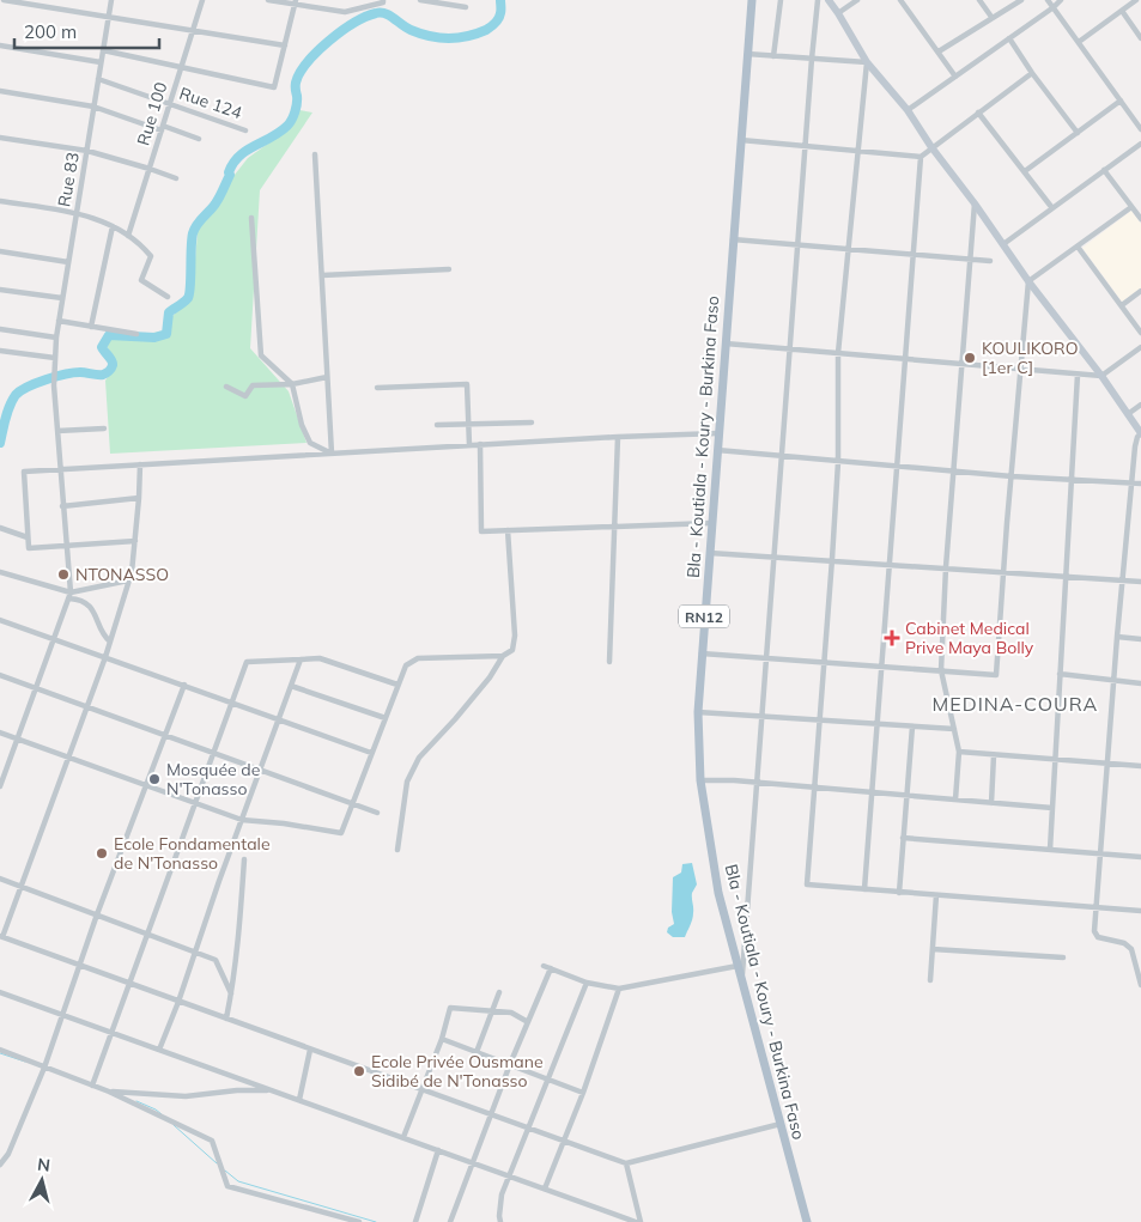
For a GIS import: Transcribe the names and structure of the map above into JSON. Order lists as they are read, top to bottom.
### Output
{
  "streets": {
    "main road": ["Bla - Koutiala - Koury - Burkina Faso", "RN12"],
    "street": ["Rue 124", "Rue 100", "Rue 83"]
  },
  "crossings": [
    ["Rue 124", "Rue 100"],
    ["Rue 124", "Rue 83"]
  ],
  "districts": ["MEDINA-COURA"],
  "places": {
    "other": [
      "KOULIKORO [1er C]",
      "NTONASSO",
      "Mosquée de N'Tonasso",
      "Ecole Fondamentale de N'Tonasso",
      "Ecole Privée Ousmane Sidibé de N'Tonasso"
    ],
    "health": ["Cabinet Medical Prive Maya Bolly"]
  },
  "scale_bar": "200 m",
  "north": "top"
}
